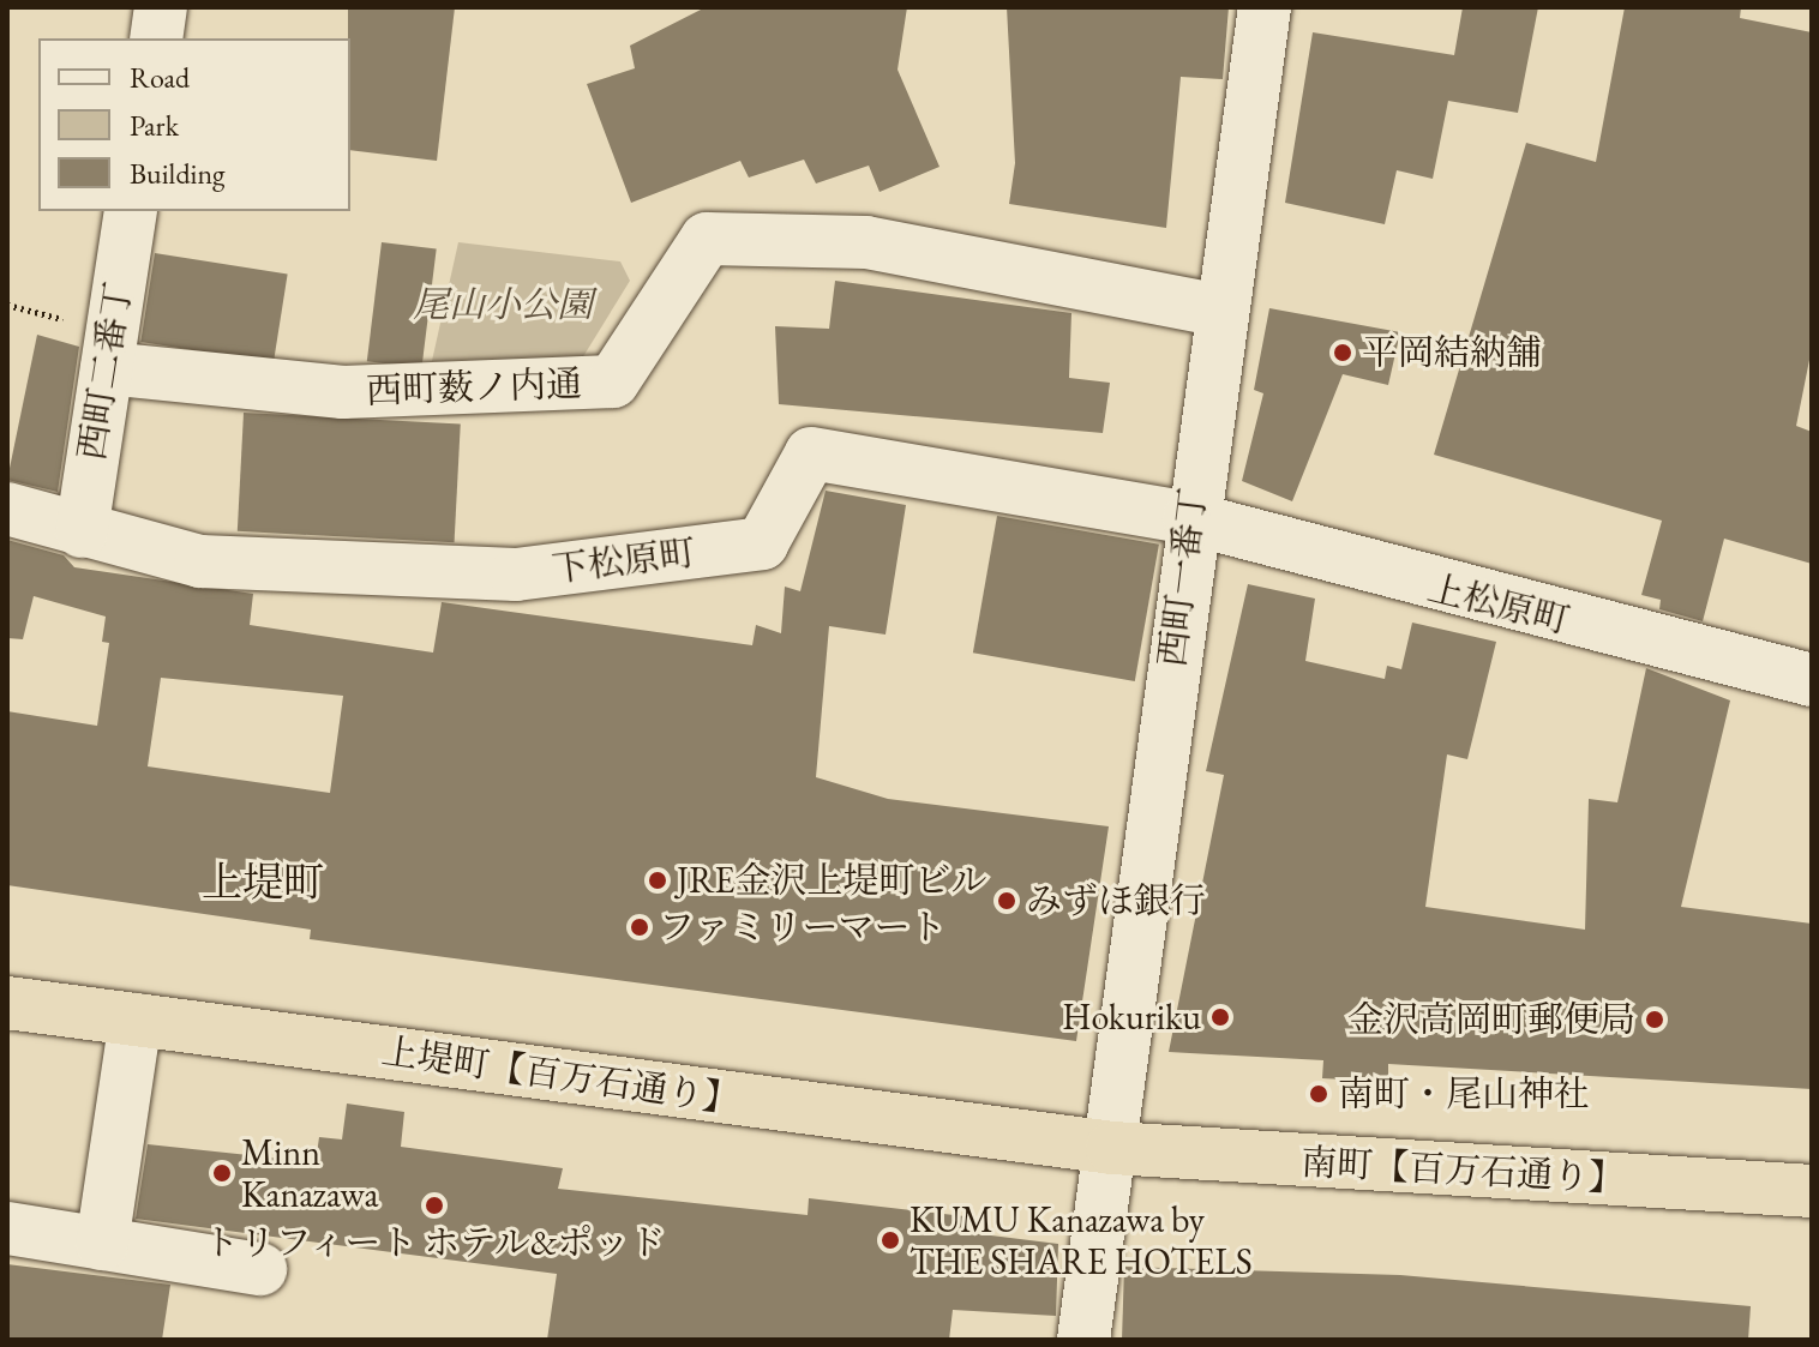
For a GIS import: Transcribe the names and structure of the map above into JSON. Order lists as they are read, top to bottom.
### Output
{
  "streets": {
    "highway": ["上堤町【百万石通り】", "南町【百万石通り】"],
    "street": [
      "西町二番丁",
      "西町薮ノ内通",
      "下松原町",
      "西町一番丁",
      "上松原町"
    ]
  },
  "crossings": [
    ["西町二番丁", "西町薮ノ内通"],
    ["西町二番丁", "下松原町"],
    ["西町薮ノ内通", "西町一番丁"],
    ["下松原町", "西町一番丁"],
    ["下松原町", "上松原町"],
    ["西町一番丁", "上松原町"],
    ["西町一番丁", "上堤町【百万石通り】"],
    ["西町一番丁", "南町【百万石通り】"],
    ["上堤町【百万石通り】", "南町【百万石通り】"]
  ],
  "districts": ["上堤町"],
  "parks": ["尾山小公園"],
  "places": [
    "平岡結納舗",
    "JRE金沢上堤町ビル",
    "みずほ銀行",
    "ファミリーマート",
    "Hokuriku",
    "金沢高岡町郵便局",
    "南町・尾山神社",
    "Minn Kanazawa",
    "トリフィート ホテル&ポッド",
    "KUMU Kanazawa by THE SHARE HOTELS"
  ],
  "legend": ["Road", "Park", "Building"]
}
